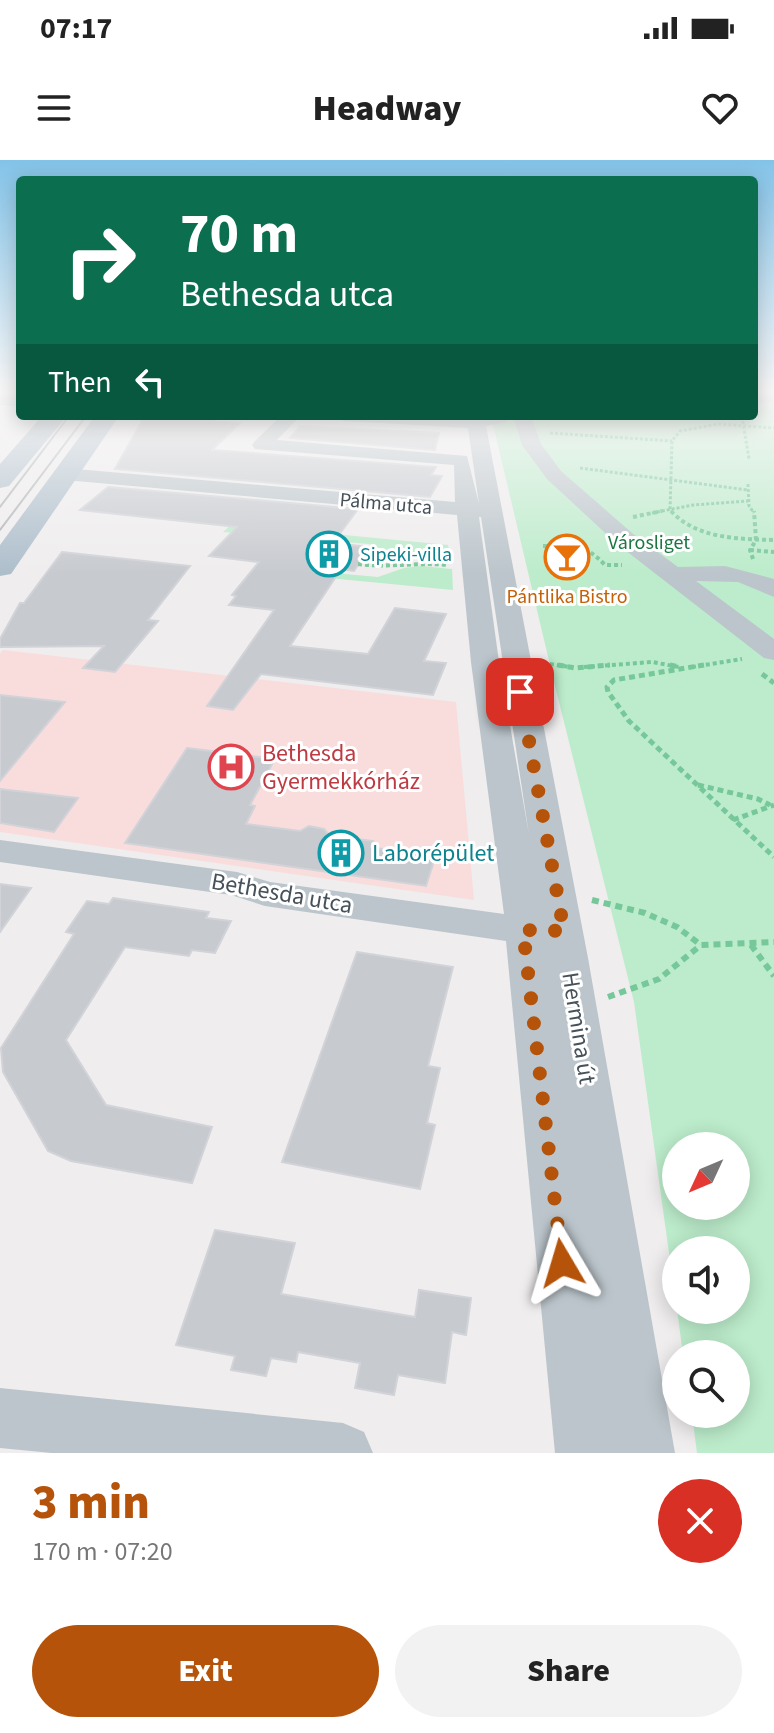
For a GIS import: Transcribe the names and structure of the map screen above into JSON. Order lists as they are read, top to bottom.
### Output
{
  "streets": {
    "street": ["Pálma utca", "Bethesda utca", "Hermina út"]
  },
  "crossings": [
    ["Pálma utca", "Hermina út"],
    ["Bethesda utca", "Hermina út"]
  ],
  "parks": ["Városliget"],
  "places": {
    "building": ["Sipeki-villa", "Laborépület"],
    "bar": ["Pántlika Bistro"],
    "hospital": ["Bethesda Gyermekkórház"]
  },
  "north": "bottom left",
  "page": {
    "status": "07:17",
    "header": "Headway",
    "turn": ["70 m", "Bethesda utca"],
    "then": "Then",
    "heading": ["3 min", "170 m · 07:20"],
    "buttons": ["Exit", "Share"]
  }
}
